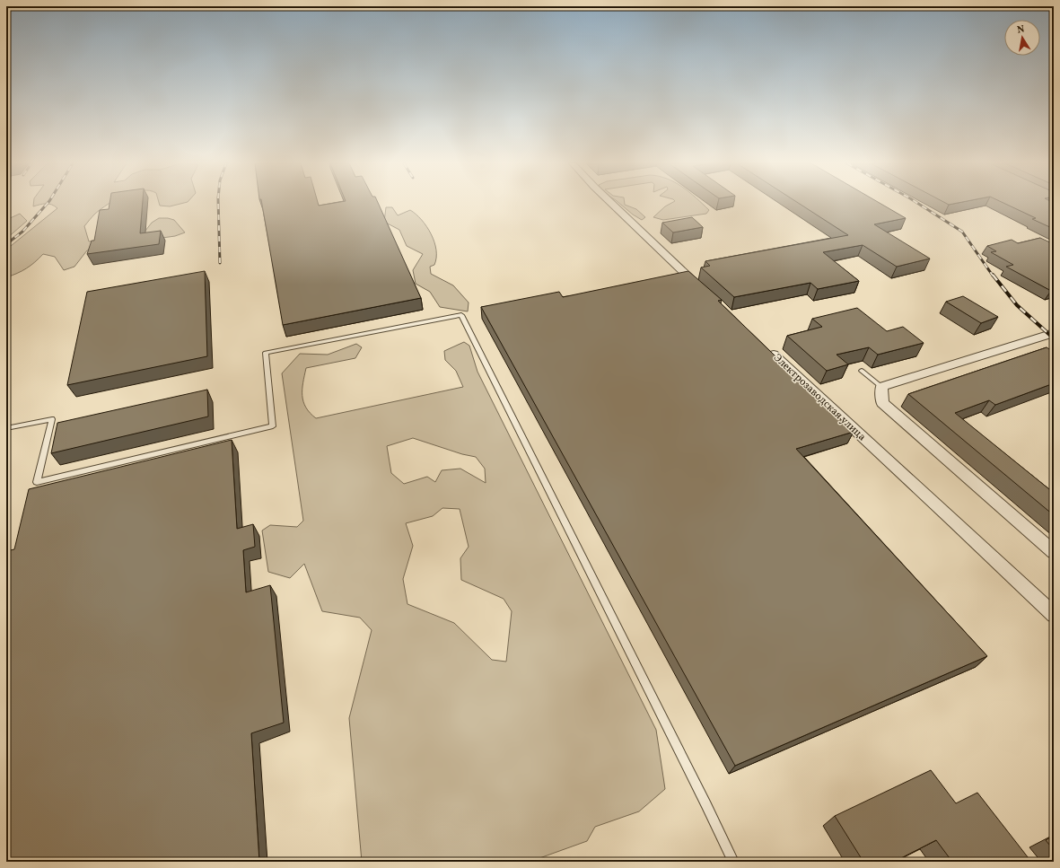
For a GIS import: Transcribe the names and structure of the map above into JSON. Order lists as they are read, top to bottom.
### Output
{
  "streets": {
    "street": ["Электрозаводская улица"]
  },
  "north": "top"
}
